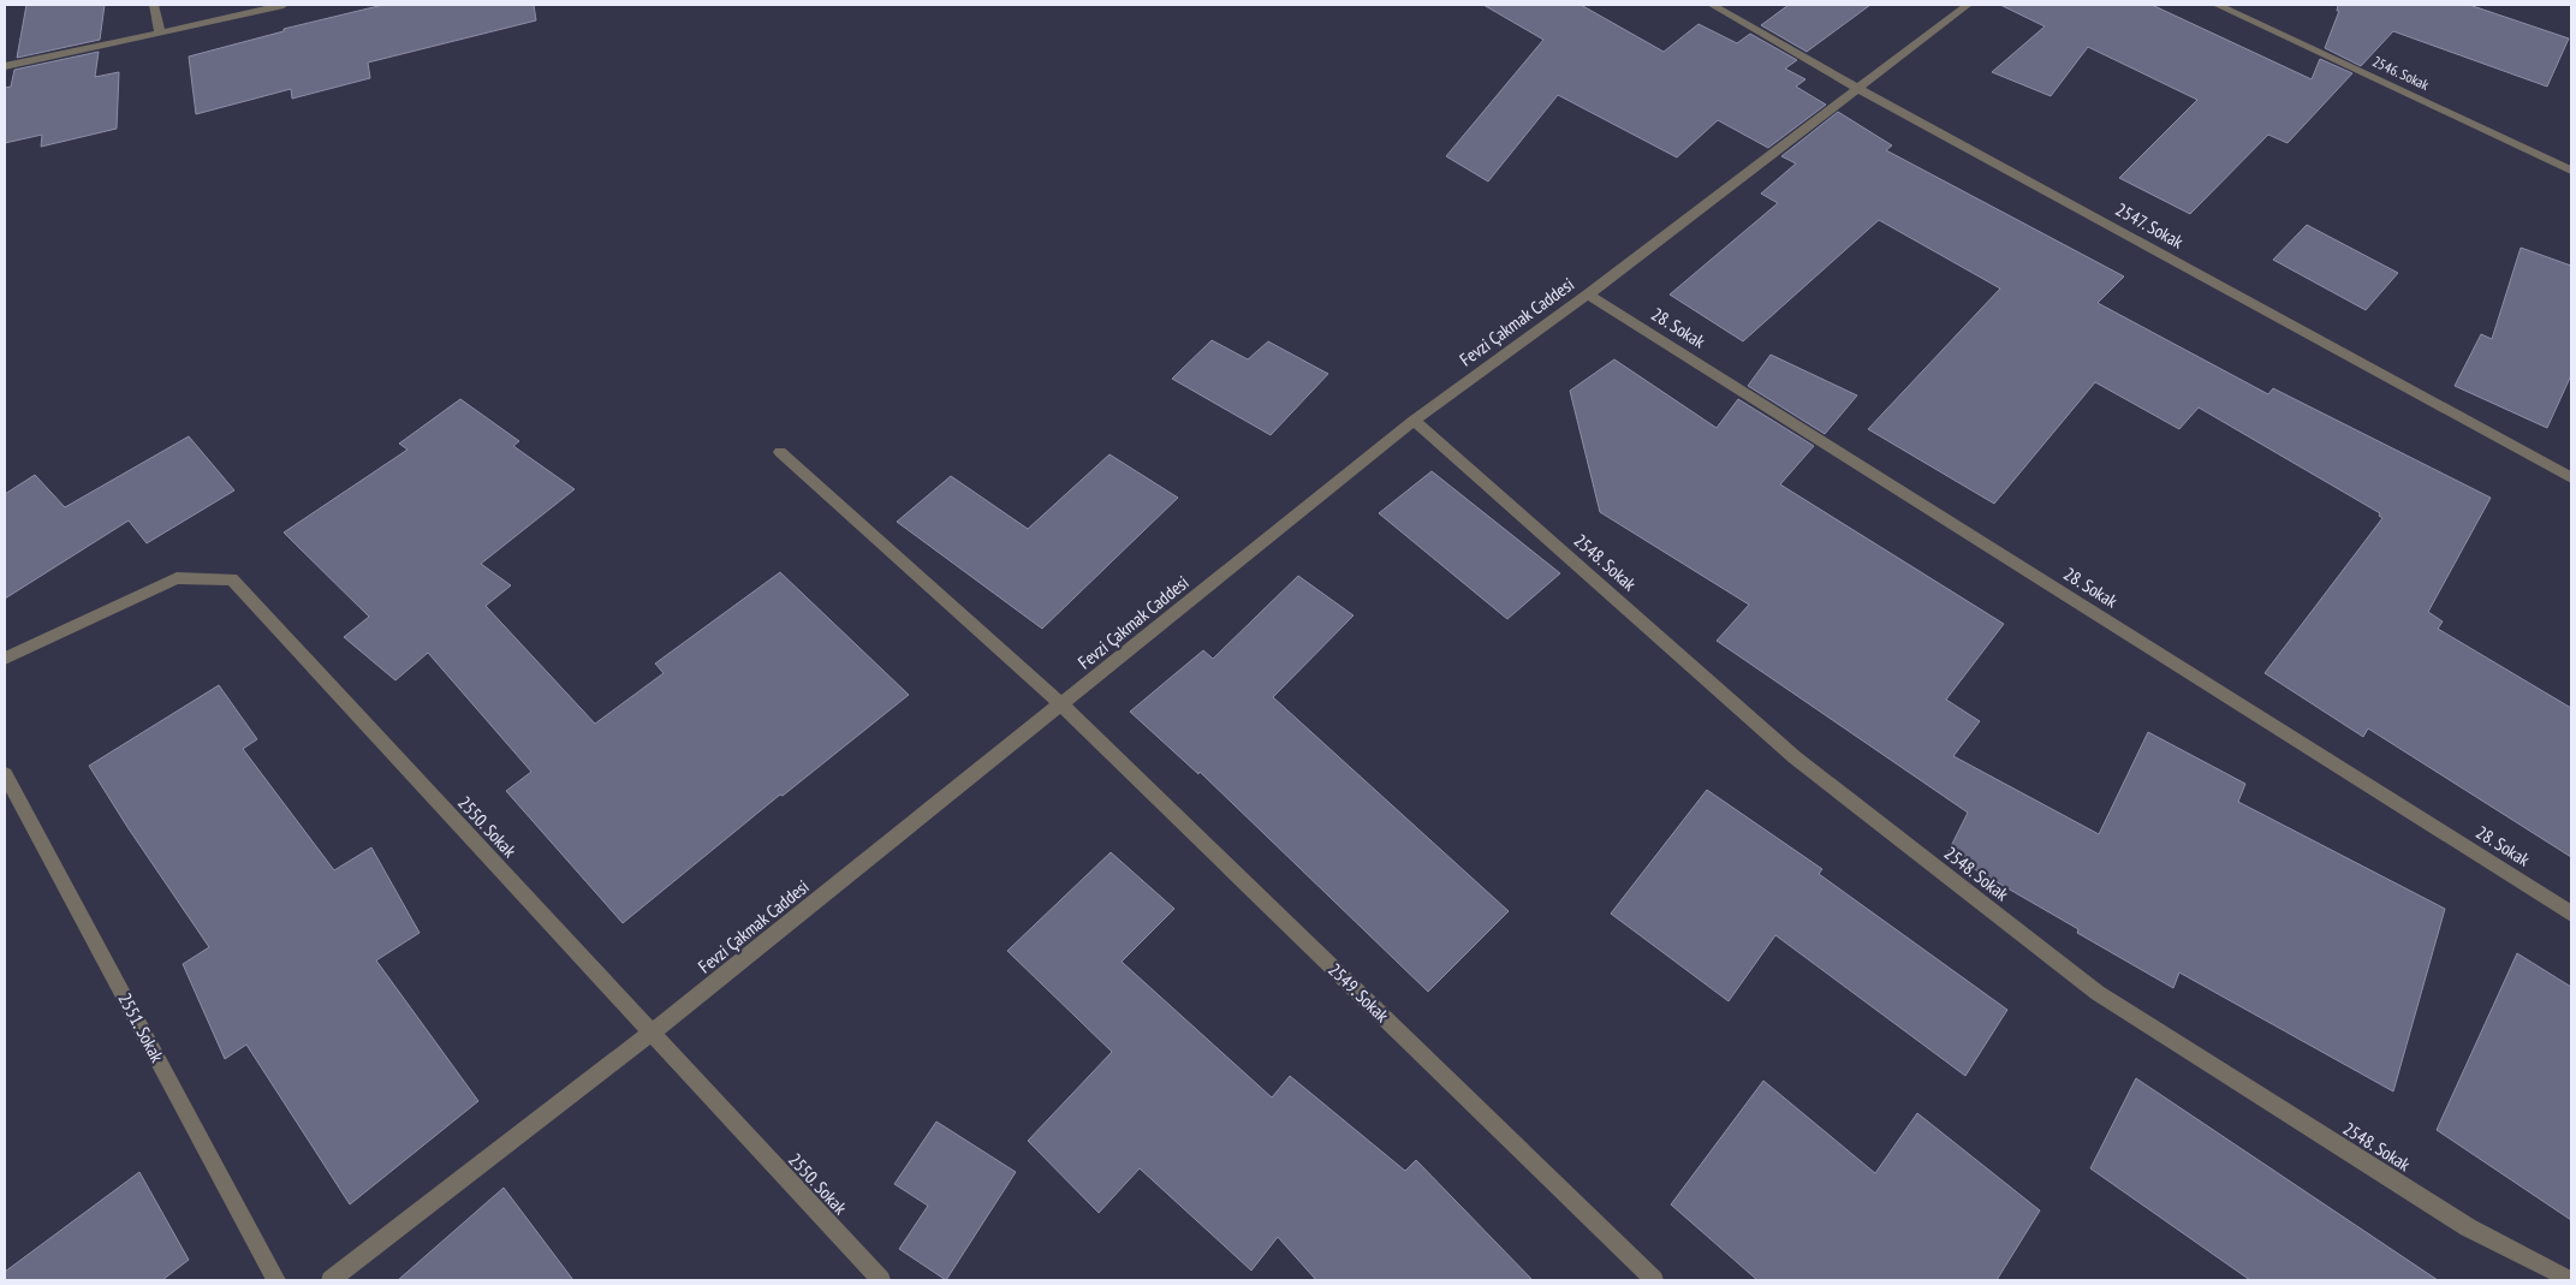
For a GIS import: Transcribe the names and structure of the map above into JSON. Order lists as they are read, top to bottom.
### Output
{
  "streets": {
    "street": [
      "2546. Sokak",
      "2547. Sokak",
      "Fevzi Çakmak Caddesi",
      "28. Sokak",
      "2548. Sokak",
      "2550. Sokak",
      "2549. Sokak",
      "2551. Sokak"
    ]
  },
  "crossings": [
    ["2547. Sokak", "Fevzi Çakmak Caddesi"],
    ["Fevzi Çakmak Caddesi", "28. Sokak"],
    ["Fevzi Çakmak Caddesi", "2548. Sokak"],
    ["Fevzi Çakmak Caddesi", "2550. Sokak"],
    ["Fevzi Çakmak Caddesi", "2549. Sokak"]
  ]
}
